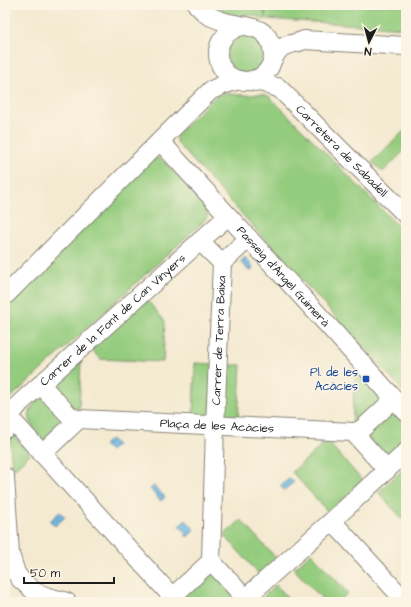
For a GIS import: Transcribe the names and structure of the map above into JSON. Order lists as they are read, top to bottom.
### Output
{
  "streets": {
    "street": [
      "Carretera de Sabadell",
      "Passeig d'Àngel Guimerà",
      "Carrer de la Font de Can Vinyers",
      "Carrer de Terra Baixa",
      "Plaça de les Acàcies"
    ]
  },
  "crossings": [
    ["Passeig d'Àngel Guimerà", "Carrer de la Font de Can Vinyers"],
    ["Passeig d'Àngel Guimerà", "Carrer de Terra Baixa"],
    ["Carrer de la Font de Can Vinyers", "Carrer de Terra Baixa"],
    ["Carrer de Terra Baixa", "Plaça de les Acàcies"]
  ],
  "places": {
    "transit": ["Pl. de les Acàcies"]
  },
  "scale_bar": "50 m",
  "north": "bottom"
}
